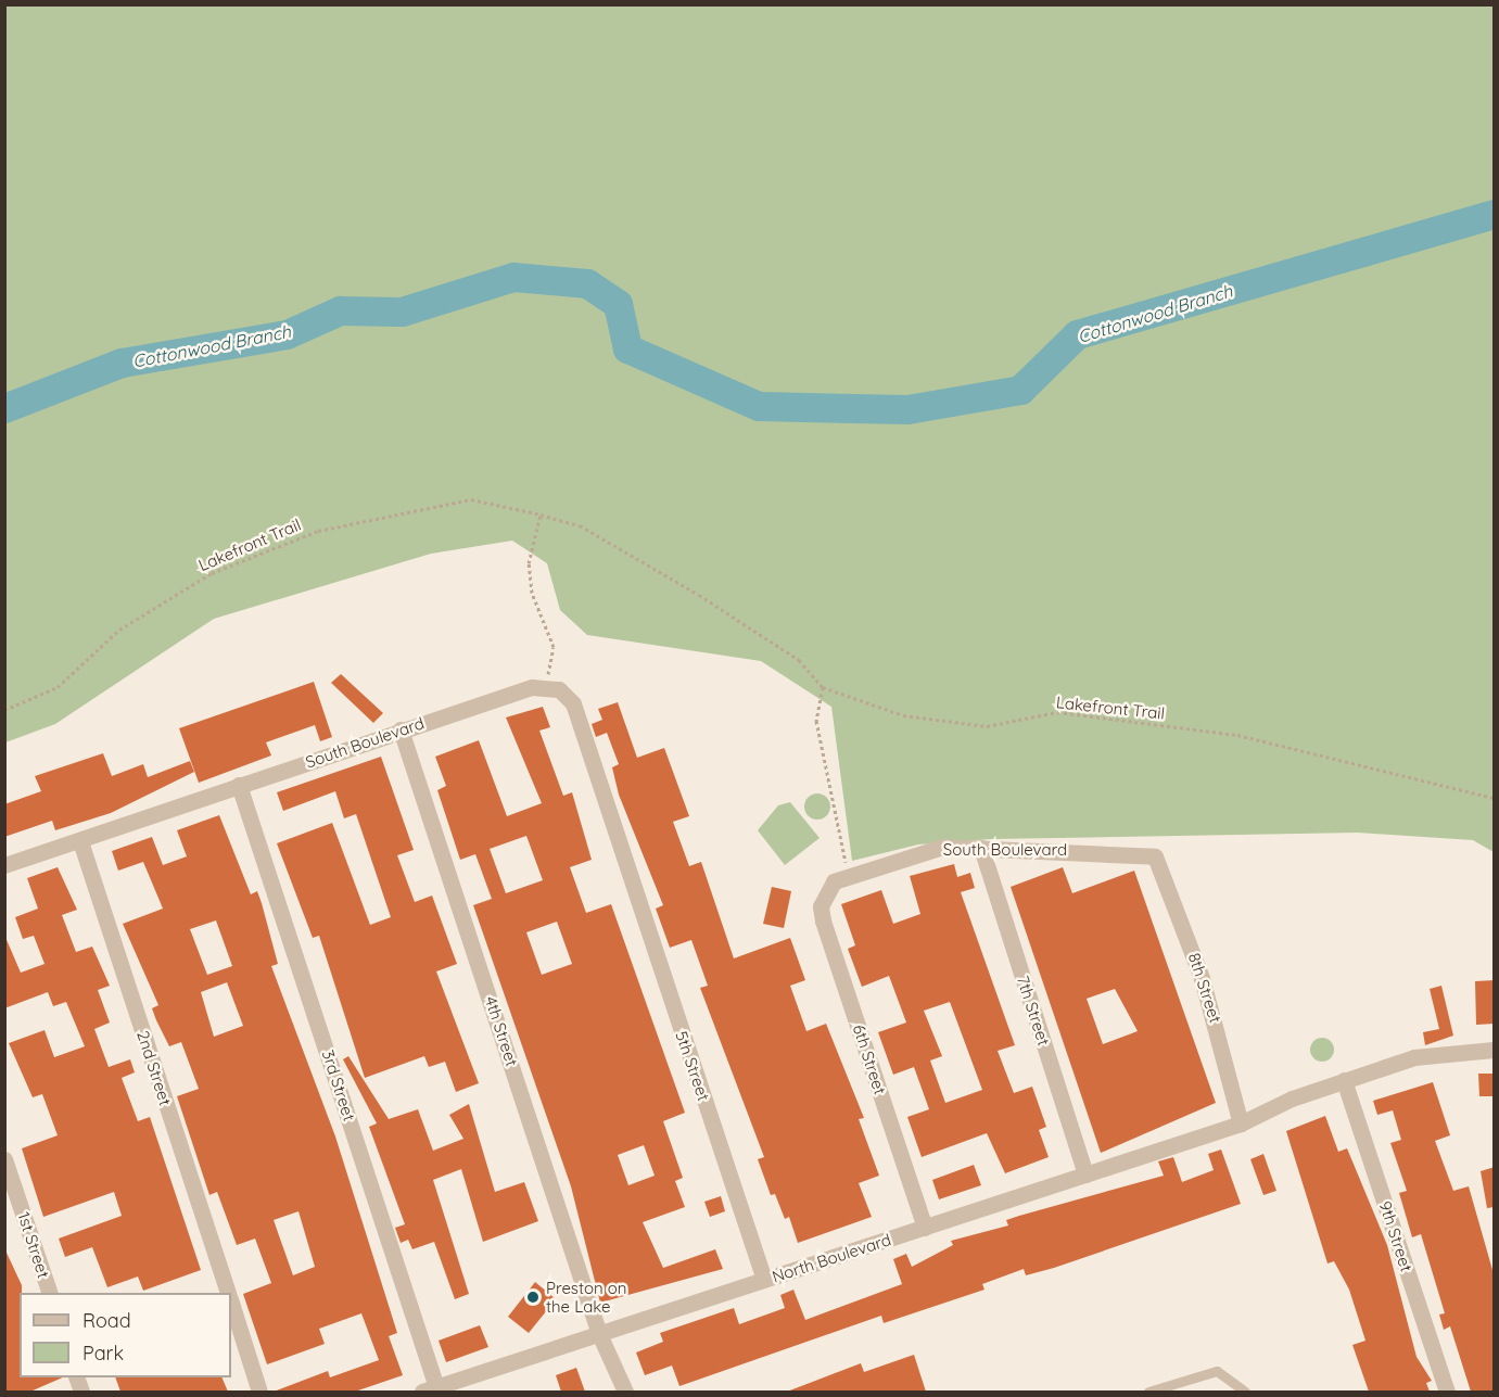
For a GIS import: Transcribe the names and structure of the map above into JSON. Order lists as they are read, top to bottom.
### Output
{
  "streets": {
    "street": [
      "South Boulevard",
      "8th Street",
      "7th Street",
      "4th Street",
      "6th Street",
      "5th Street",
      "2nd Street",
      "3rd Street",
      "9th Street",
      "1st Street",
      "North Boulevard"
    ],
    "path": ["Lakefront Trail"]
  },
  "crossings": [
    ["South Boulevard", "8th Street"],
    ["South Boulevard", "7th Street"],
    ["South Boulevard", "4th Street"],
    ["South Boulevard", "6th Street"],
    ["South Boulevard", "5th Street"],
    ["South Boulevard", "2nd Street"],
    ["South Boulevard", "3rd Street"],
    ["8th Street", "North Boulevard"],
    ["7th Street", "North Boulevard"],
    ["4th Street", "North Boulevard"],
    ["6th Street", "North Boulevard"],
    ["5th Street", "North Boulevard"],
    ["3rd Street", "North Boulevard"],
    ["9th Street", "North Boulevard"]
  ],
  "water": ["Cottonwood Branch"],
  "places": ["Preston on the Lake"],
  "legend": ["Road", "Park"]
}
